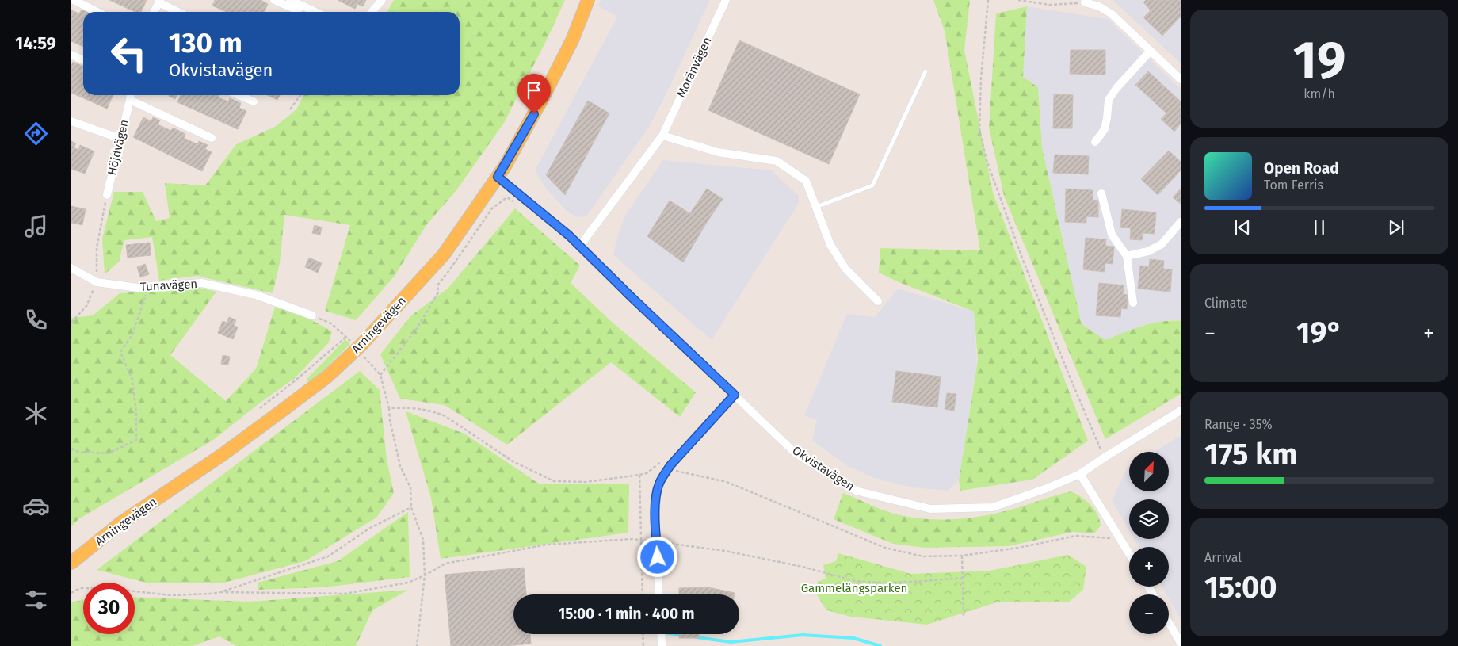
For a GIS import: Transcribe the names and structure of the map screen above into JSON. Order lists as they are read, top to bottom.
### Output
{
  "streets": {
    "main road": ["Arningevägen"],
    "street": [
      "Moränvägen",
      "Höjdvägen",
      "Tunavägen",
      "Okvistavägen"
    ]
  },
  "crossings": [
    ["Moränvägen", "Okvistavägen"],
    ["Arningevägen", "Okvistavägen"]
  ],
  "parks": ["Gammelängsparken"],
  "north": "top right",
  "page": {
    "tabs": "14:59",
    "tile": [
      ["19", "km/h"],
      "Climate",
      ["Range · 35%", "175 km"],
      ["Arrival", "15:00"]
    ],
    "turn": ["130 m", "Okvistavägen"],
    "song": ["Open Road", "Tom Ferris"],
    "heat": ["−", "19°", "+"],
    "map_buttons": ["+", "−"],
    "limit": "30",
    "trip": "15:00 · 1 min · 400 m"
  }
}
